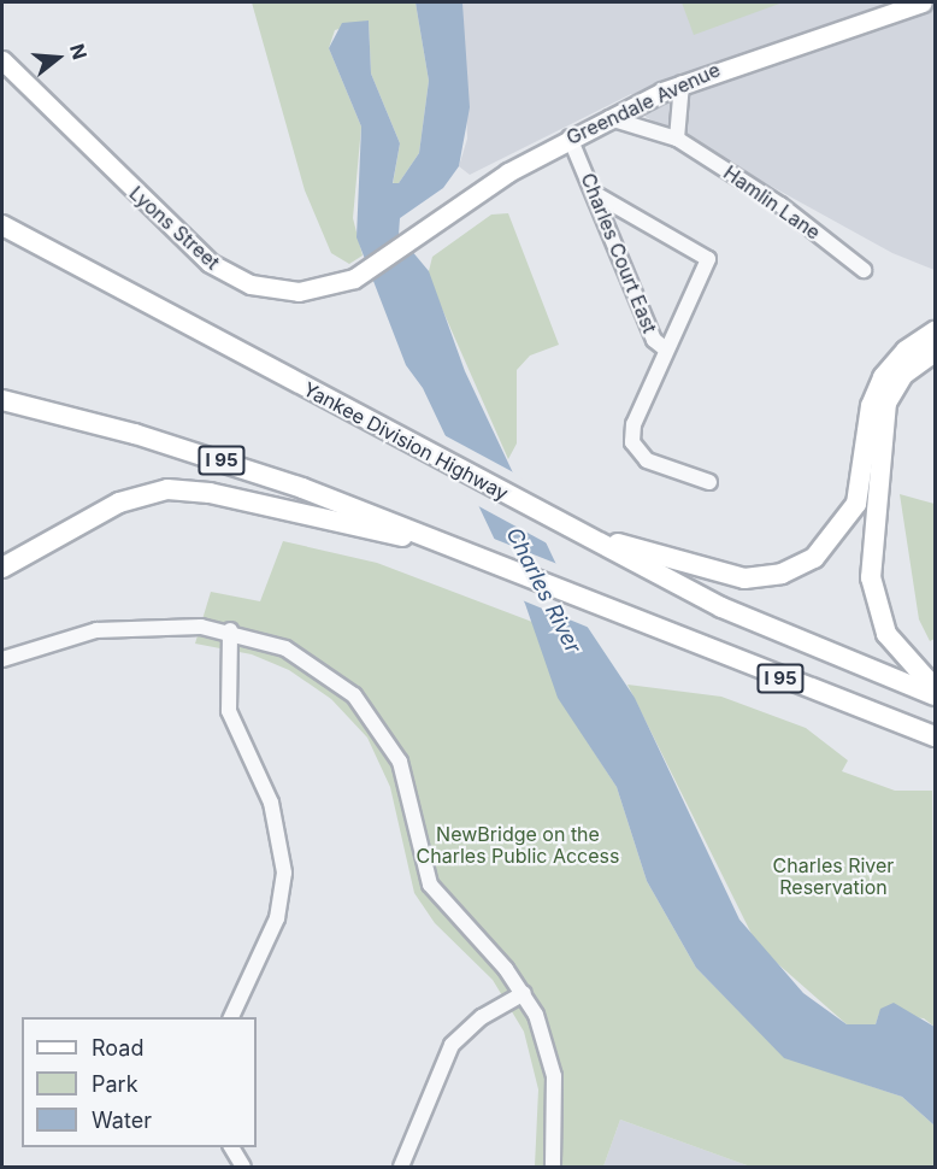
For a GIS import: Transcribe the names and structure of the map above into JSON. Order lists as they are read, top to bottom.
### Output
{
  "streets": {
    "highway": ["Yankee Division Highway", "I 95"],
    "main road": ["Greendale Avenue", "Lyons Street"],
    "street": ["Hamlin Lane", "Charles Court East"]
  },
  "crossings": [
    ["Greendale Avenue", "Hamlin Lane"],
    ["Greendale Avenue", "Lyons Street"],
    ["Greendale Avenue", "Charles Court East"]
  ],
  "water": ["Charles River"],
  "parks": ["NewBridge on the Charles Public Access", "Charles River Reservation"],
  "legend": ["Road", "Park", "Water"],
  "north": "right"
}
